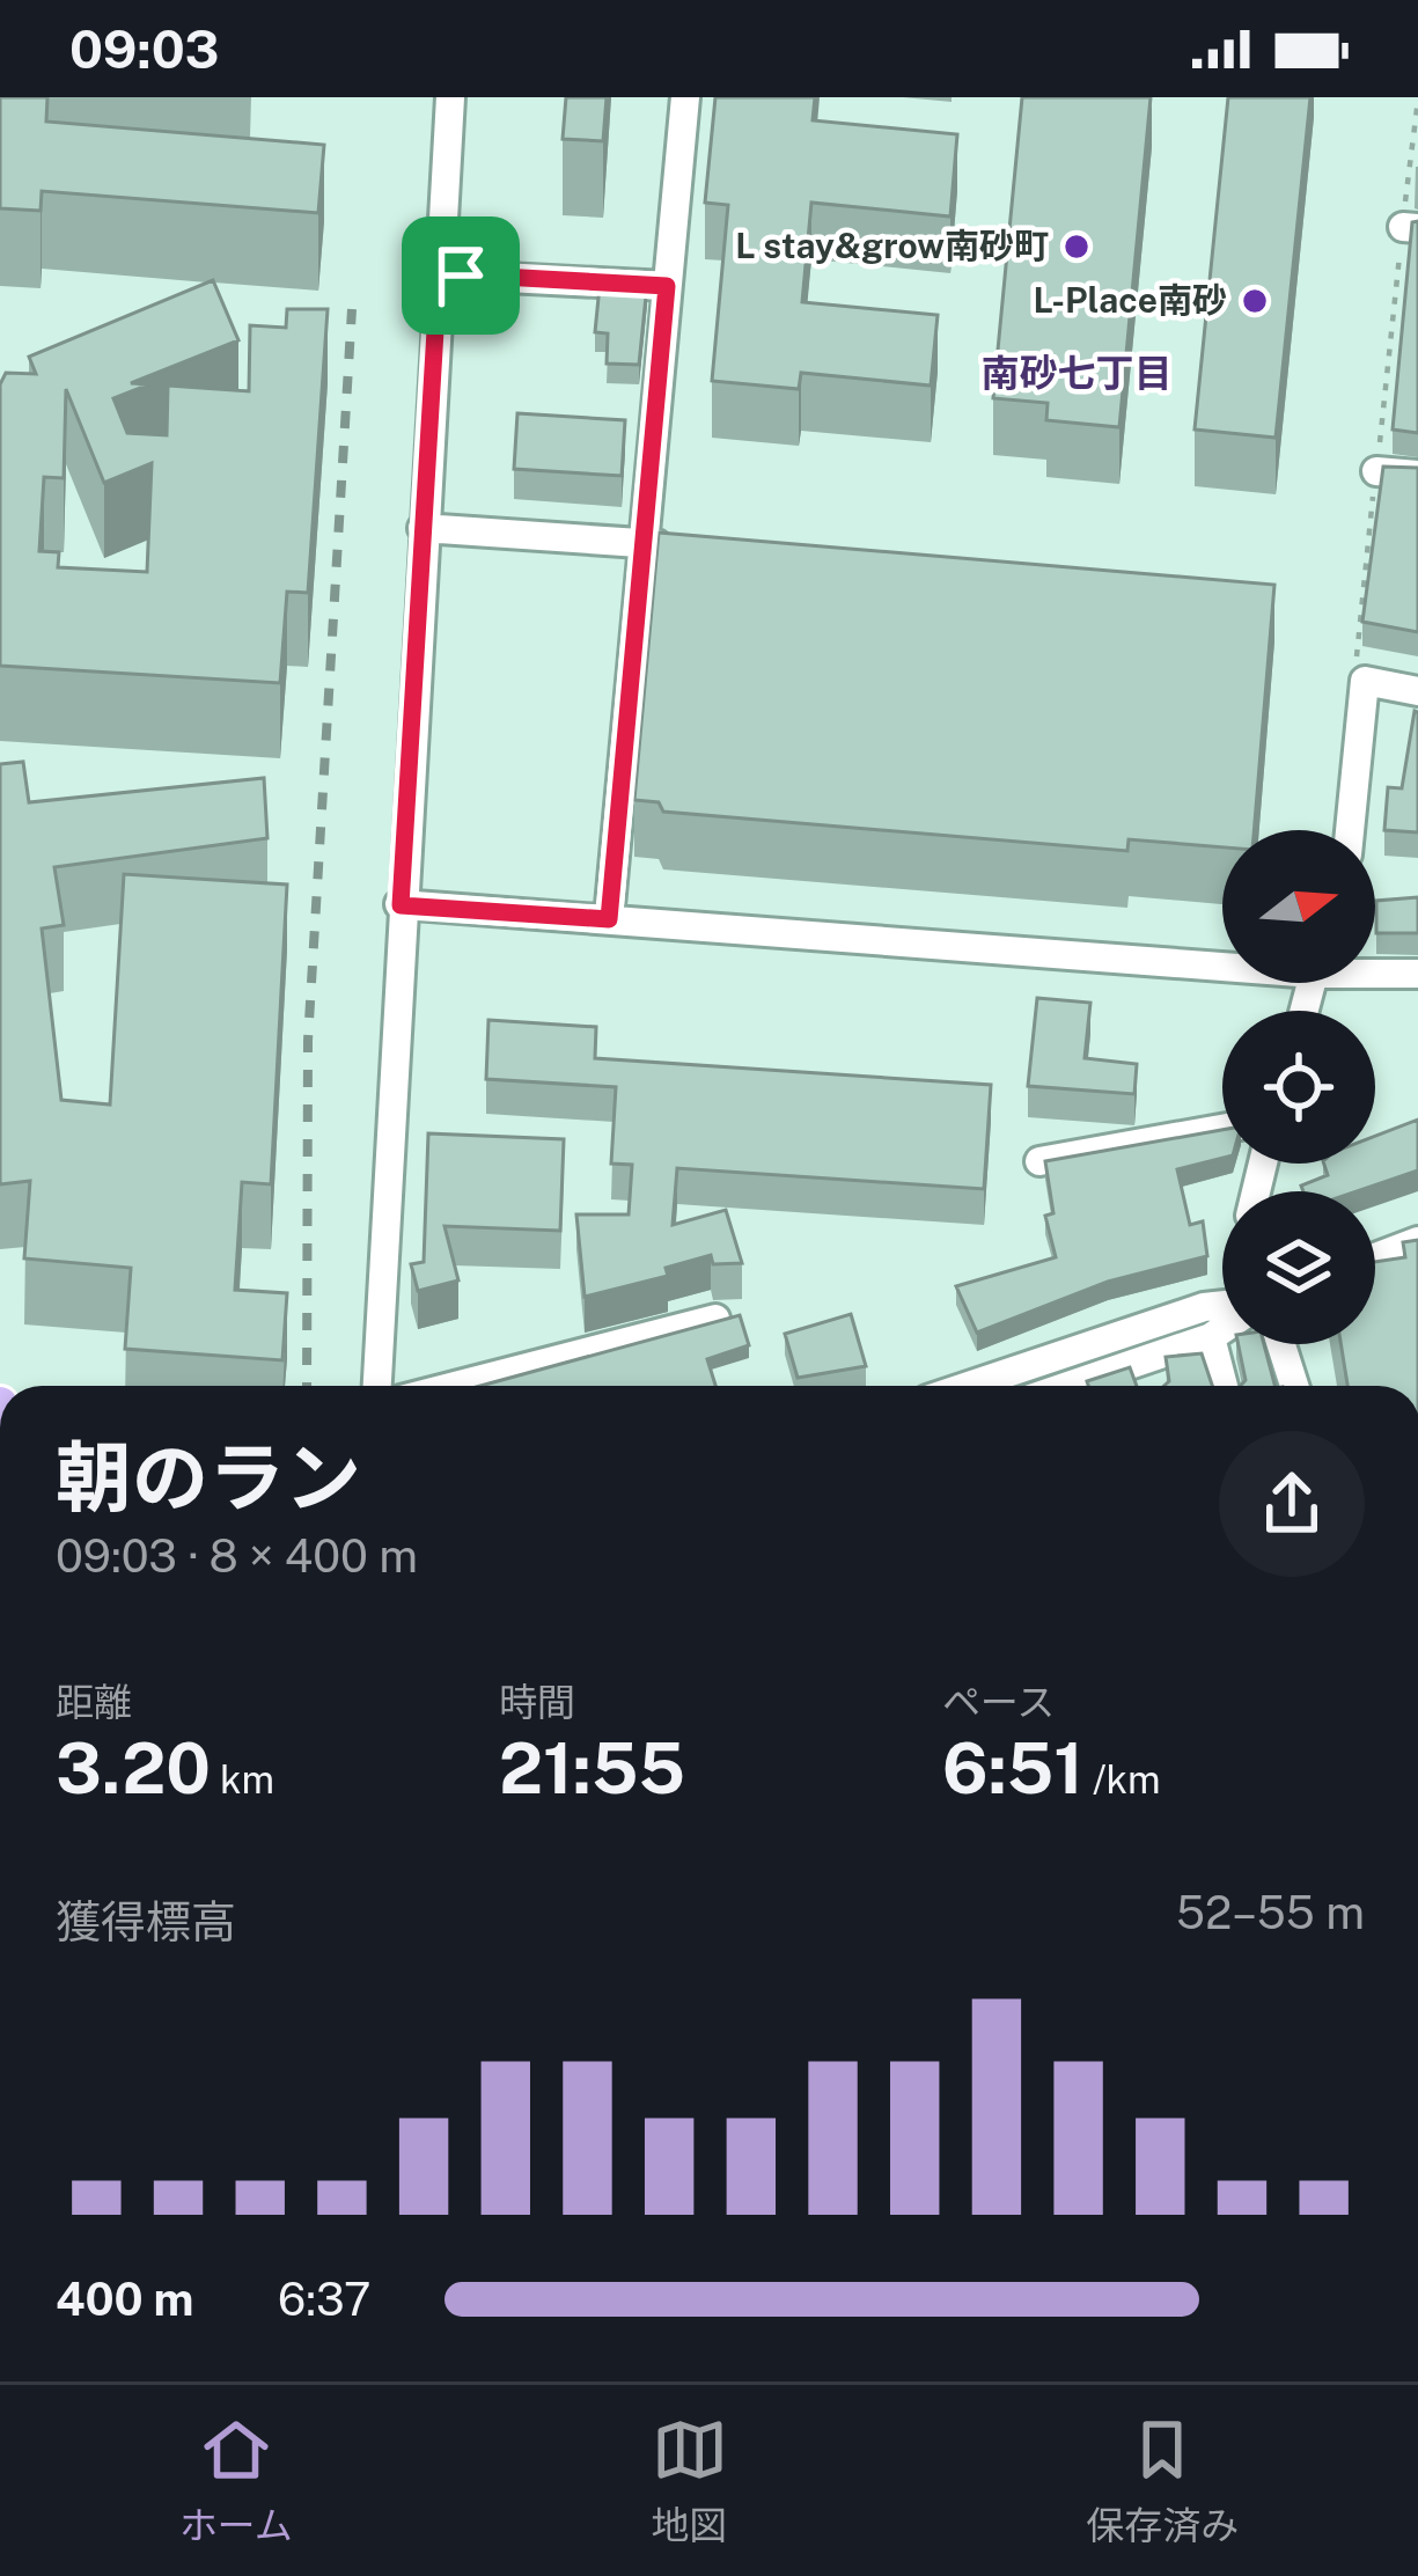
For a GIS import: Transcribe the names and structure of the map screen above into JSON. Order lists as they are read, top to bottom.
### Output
{
  "districts": ["南砂七丁目"],
  "places": ["L stay&grow南砂町", "L-Place南砂"],
  "north": "right",
  "page": {
    "status": "09:03",
    "heading": ["朝のラン", "09:03 · 8 × 400 m"],
    "stats": [
      ["距離", "3.20 km"],
      ["時間", "21:55"],
      ["ペース", "6:51 /km"]
    ],
    "chart": ["獲得標高", "52–55 m"],
    "list": [
      {
        "name": "400 m",
        "note": "6:37"
      }
    ],
    "tabs": ["ホーム", "地図", "保存済み"]
  }
}
